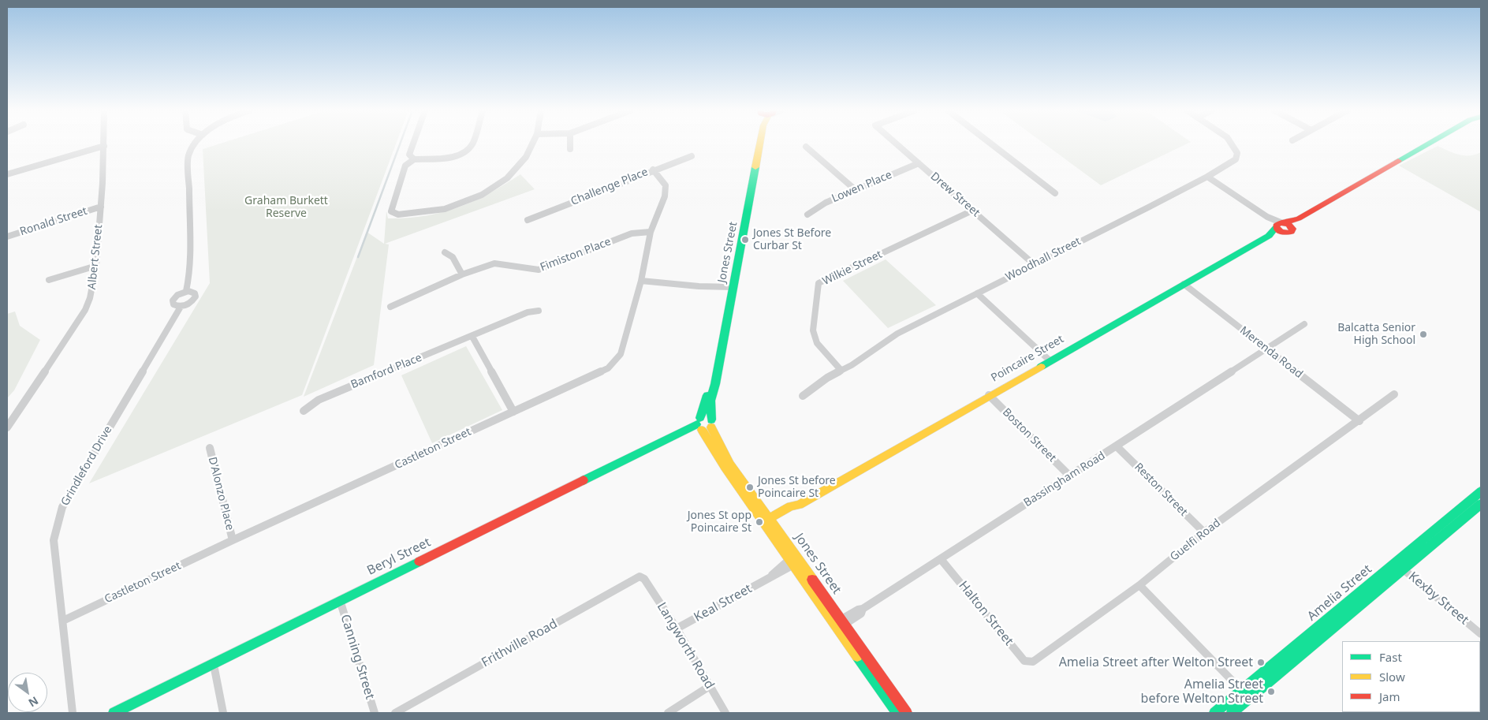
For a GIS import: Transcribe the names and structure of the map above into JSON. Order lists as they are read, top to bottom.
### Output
{
  "streets": {
    "street": [
      "Challenge Place",
      "Lowen Place",
      "Drew Street",
      "Ronald Street",
      "Jones Street",
      "Fimiston Place",
      "Albert Street",
      "Woodhall Street",
      "Wilkie Street",
      "Merenda Road",
      "Poincaire Street",
      "Bamford Place",
      "Boston Street",
      "Castleton Street",
      "Grindleford Drive",
      "Bassingham Road",
      "Reston Street",
      "D'Alonzo Place",
      "Guelfi Road",
      "Beryl Street",
      "Amelia Street",
      "Kexby Street",
      "Keal Street",
      "Halton Street",
      "Frithville Road",
      "Langworth Road",
      "Canning Street"
    ]
  },
  "crossings": [
    ["Challenge Place", "Castleton Street"],
    ["Lowen Place", "Drew Street"],
    ["Drew Street", "Woodhall Street"],
    ["Drew Street", "Wilkie Street"],
    ["Ronald Street", "Albert Street"],
    ["Jones Street", "Poincaire Street"],
    ["Jones Street", "Bassingham Road"],
    ["Jones Street", "Beryl Street"],
    ["Jones Street", "Keal Street"],
    ["Fimiston Place", "Castleton Street"],
    ["Woodhall Street", "Wilkie Street"],
    ["Merenda Road", "Poincaire Street"],
    ["Merenda Road", "Bassingham Road"],
    ["Merenda Road", "Guelfi Road"],
    ["Poincaire Street", "Boston Street"],
    ["Boston Street", "Bassingham Road"],
    ["Castleton Street", "Grindleford Drive"],
    ["Castleton Street", "D'Alonzo Place"],
    ["Bassingham Road", "Reston Street"],
    ["Bassingham Road", "Halton Street"],
    ["Reston Street", "Guelfi Road"],
    ["Guelfi Road", "Halton Street"],
    ["Beryl Street", "Canning Street"],
    ["Amelia Street", "Kexby Street"],
    ["Keal Street", "Langworth Road"],
    ["Frithville Road", "Langworth Road"]
  ],
  "parks": ["Graham Burkett Reserve"],
  "places": [
    "Jones St Before Curbar St",
    "Balcatta Senior High School",
    "Jones St before Poincaire St",
    "Jones St opp Poincaire St",
    "Amelia Street after Welton Street",
    "Amelia Street before Welton Street"
  ],
  "legend": ["Fast", "Slow", "Jam"],
  "north": "bottom right"
}
